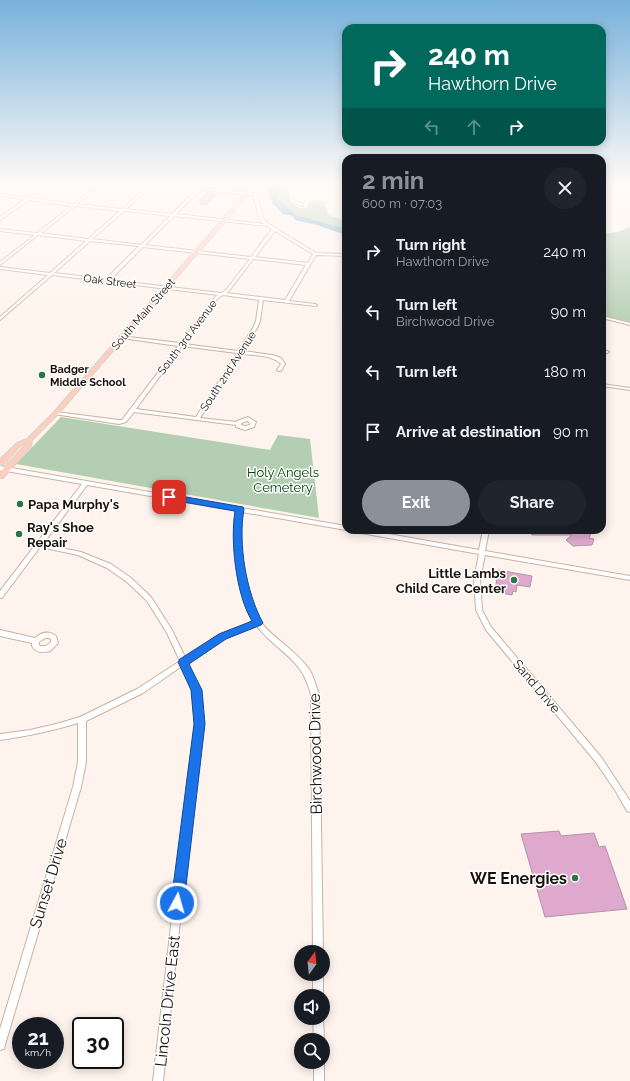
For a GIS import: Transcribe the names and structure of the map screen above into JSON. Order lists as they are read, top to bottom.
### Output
{
  "streets": {
    "main road": ["South Main Street"],
    "street": [
      "Oak Street",
      "South 3rd Avenue",
      "South 2nd Avenue",
      "Sand Drive",
      "Birchwood Drive",
      "Sunset Drive",
      "Lincoln Drive East"
    ]
  },
  "crossings": [
    ["Oak Street", "South Main Street"],
    ["Oak Street", "South 3rd Avenue"],
    ["Oak Street", "South 2nd Avenue"],
    ["South Main Street", "South 3rd Avenue"]
  ],
  "parks": ["Holy Angels Cemetery"],
  "places": [
    "Badger Middle School",
    "Papa Murphy's",
    "Ray's Shoe Repair",
    "Little Lambs Child Care Center",
    "WE Energies"
  ],
  "north": "top",
  "page": {
    "turn": ["240 m", "Hawthorn Drive"],
    "heading": ["2 min", "600 m · 07:03"],
    "list": [
      {
        "name": "Turn right",
        "note": "Hawthorn Drive",
        "value": "240 m"
      },
      {
        "name": "Turn left",
        "note": "Birchwood Drive",
        "value": "90 m"
      },
      {
        "name": "Turn left",
        "value": "180 m"
      },
      {
        "name": "Arrive at destination",
        "value": "90 m"
      }
    ],
    "buttons": ["Exit", "Share"],
    "speed": "21 km/h",
    "limit": "30"
  }
}
